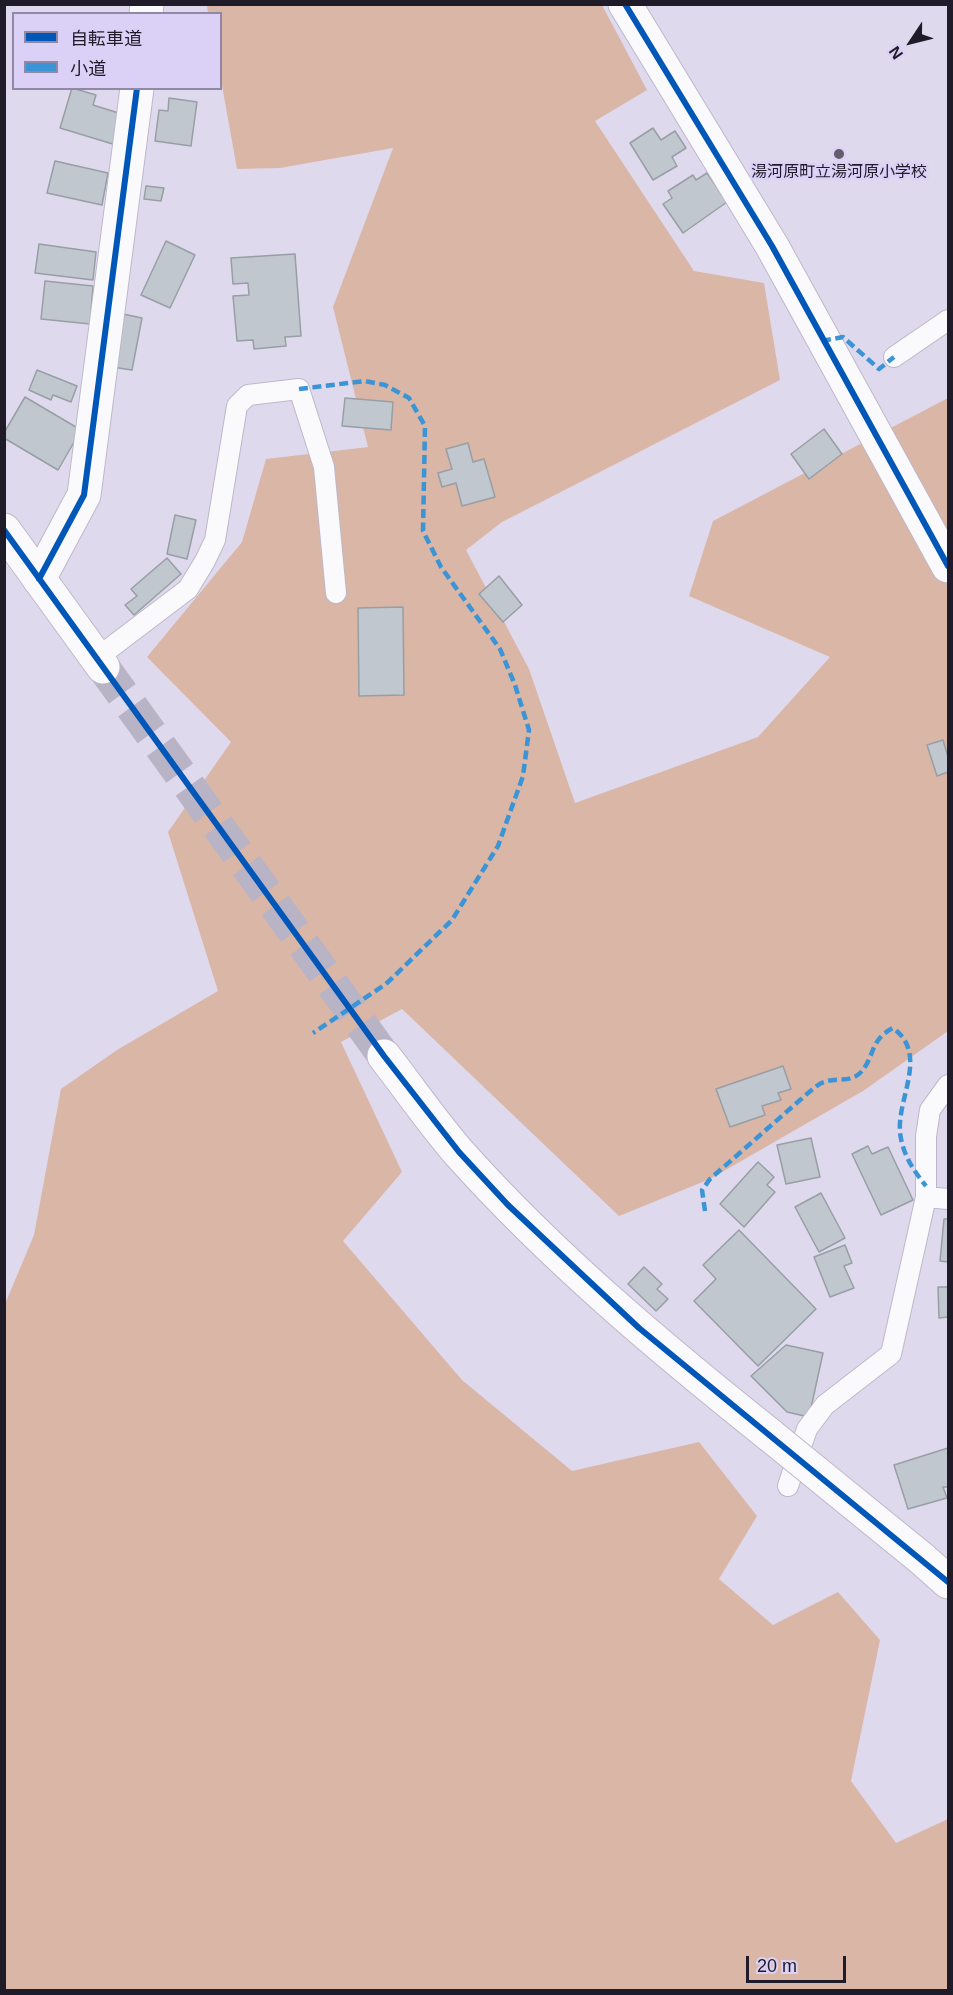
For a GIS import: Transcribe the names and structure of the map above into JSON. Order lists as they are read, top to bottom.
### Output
{
  "places": ["湯河原町立湯河原小学校"],
  "legend": ["自転車道", "小道"],
  "scale_bar": "20 m",
  "north": "bottom left"
}
